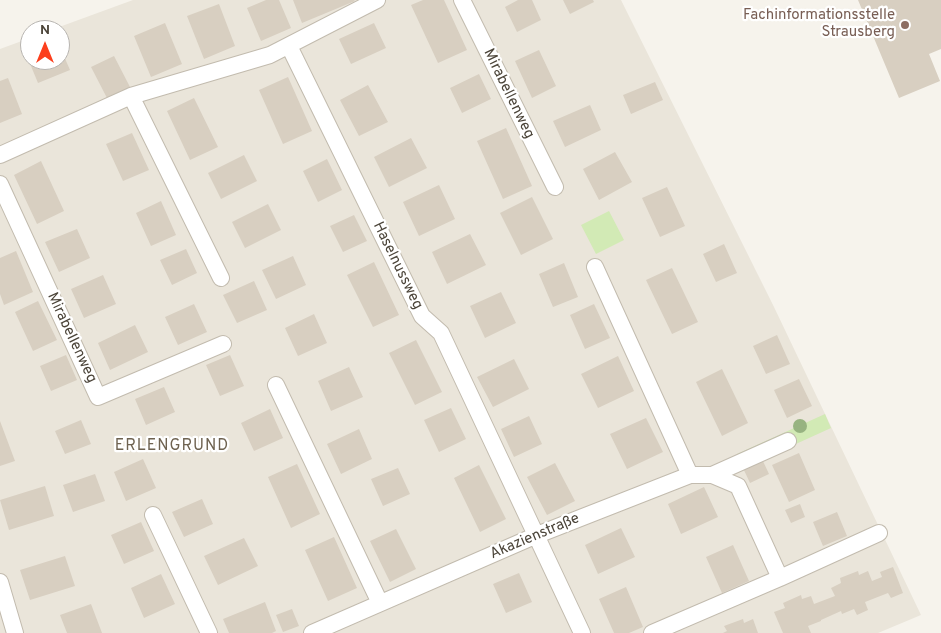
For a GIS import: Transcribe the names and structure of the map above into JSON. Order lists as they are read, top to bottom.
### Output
{
  "streets": {
    "street": ["Mirabellenweg", "Haselnussweg", "Akazienstraße"]
  },
  "crossings": [
    ["Haselnussweg", "Akazienstraße"]
  ],
  "districts": ["ERLENGRUND"],
  "places": ["Fachinformationsstelle Strausberg"],
  "north": "top"
}
